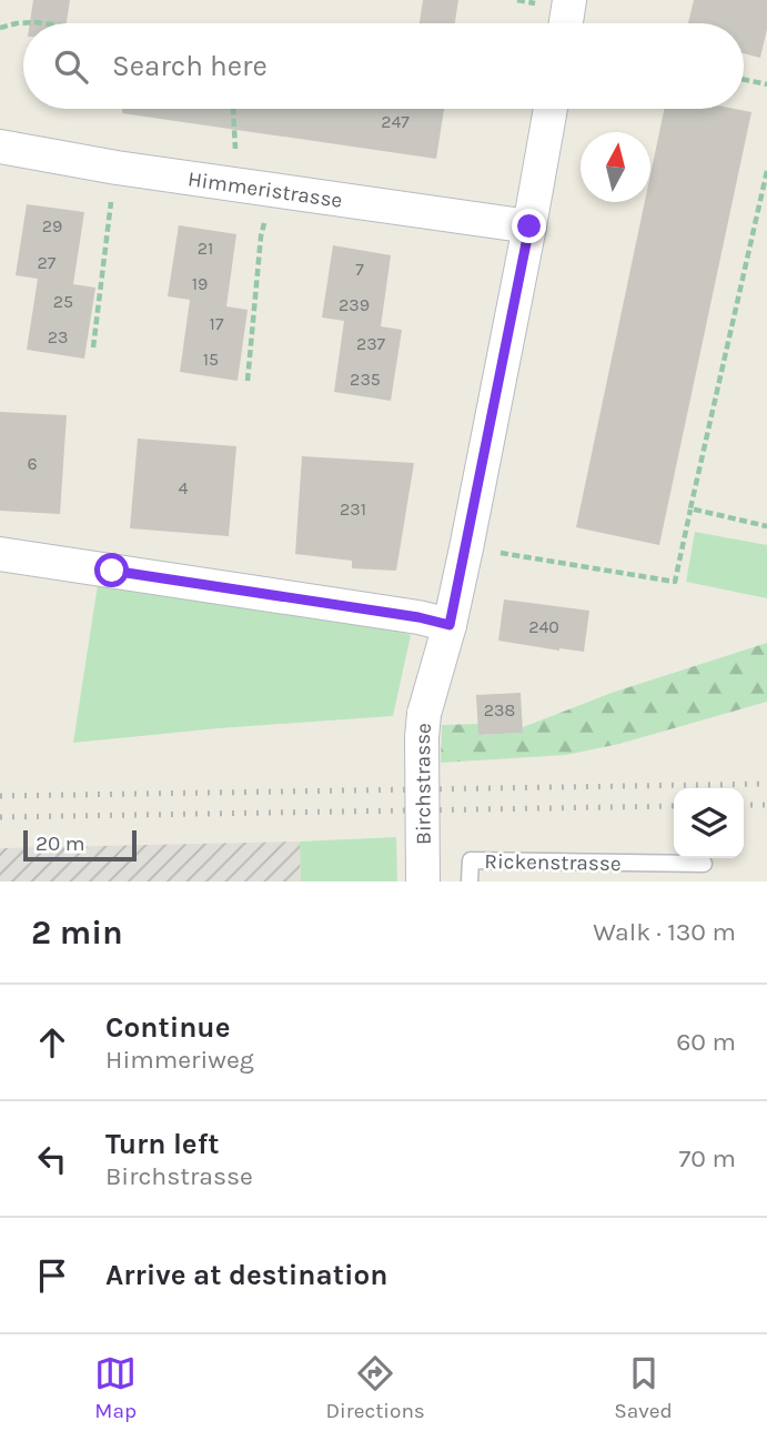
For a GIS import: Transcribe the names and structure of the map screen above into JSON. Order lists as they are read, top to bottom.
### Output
{
  "streets": {
    "street": ["Himmeristrasse", "Birchstrasse"],
    "lane": ["Rickenstrasse"]
  },
  "crossings": [
    ["Himmeristrasse", "Birchstrasse"]
  ],
  "house_numbers": [
    "247",
    "29",
    "21",
    "27",
    "7",
    "19",
    "25",
    "239",
    "17",
    "23",
    "237",
    "15",
    "235",
    "6",
    "4",
    "231",
    "240",
    "238"
  ],
  "scale_bar": "20 m",
  "north": "top",
  "page": {
    "search": "Search here",
    "scale": "20 m",
    "heading": ["2 min", "Walk · 130 m"],
    "list": [
      ["Continue", "Himmeriweg", "60 m"],
      ["Turn left", "Birchstrasse", "70 m"],
      "Arrive at destination"
    ],
    "nav": ["Map", "Directions", "Saved"]
  }
}
